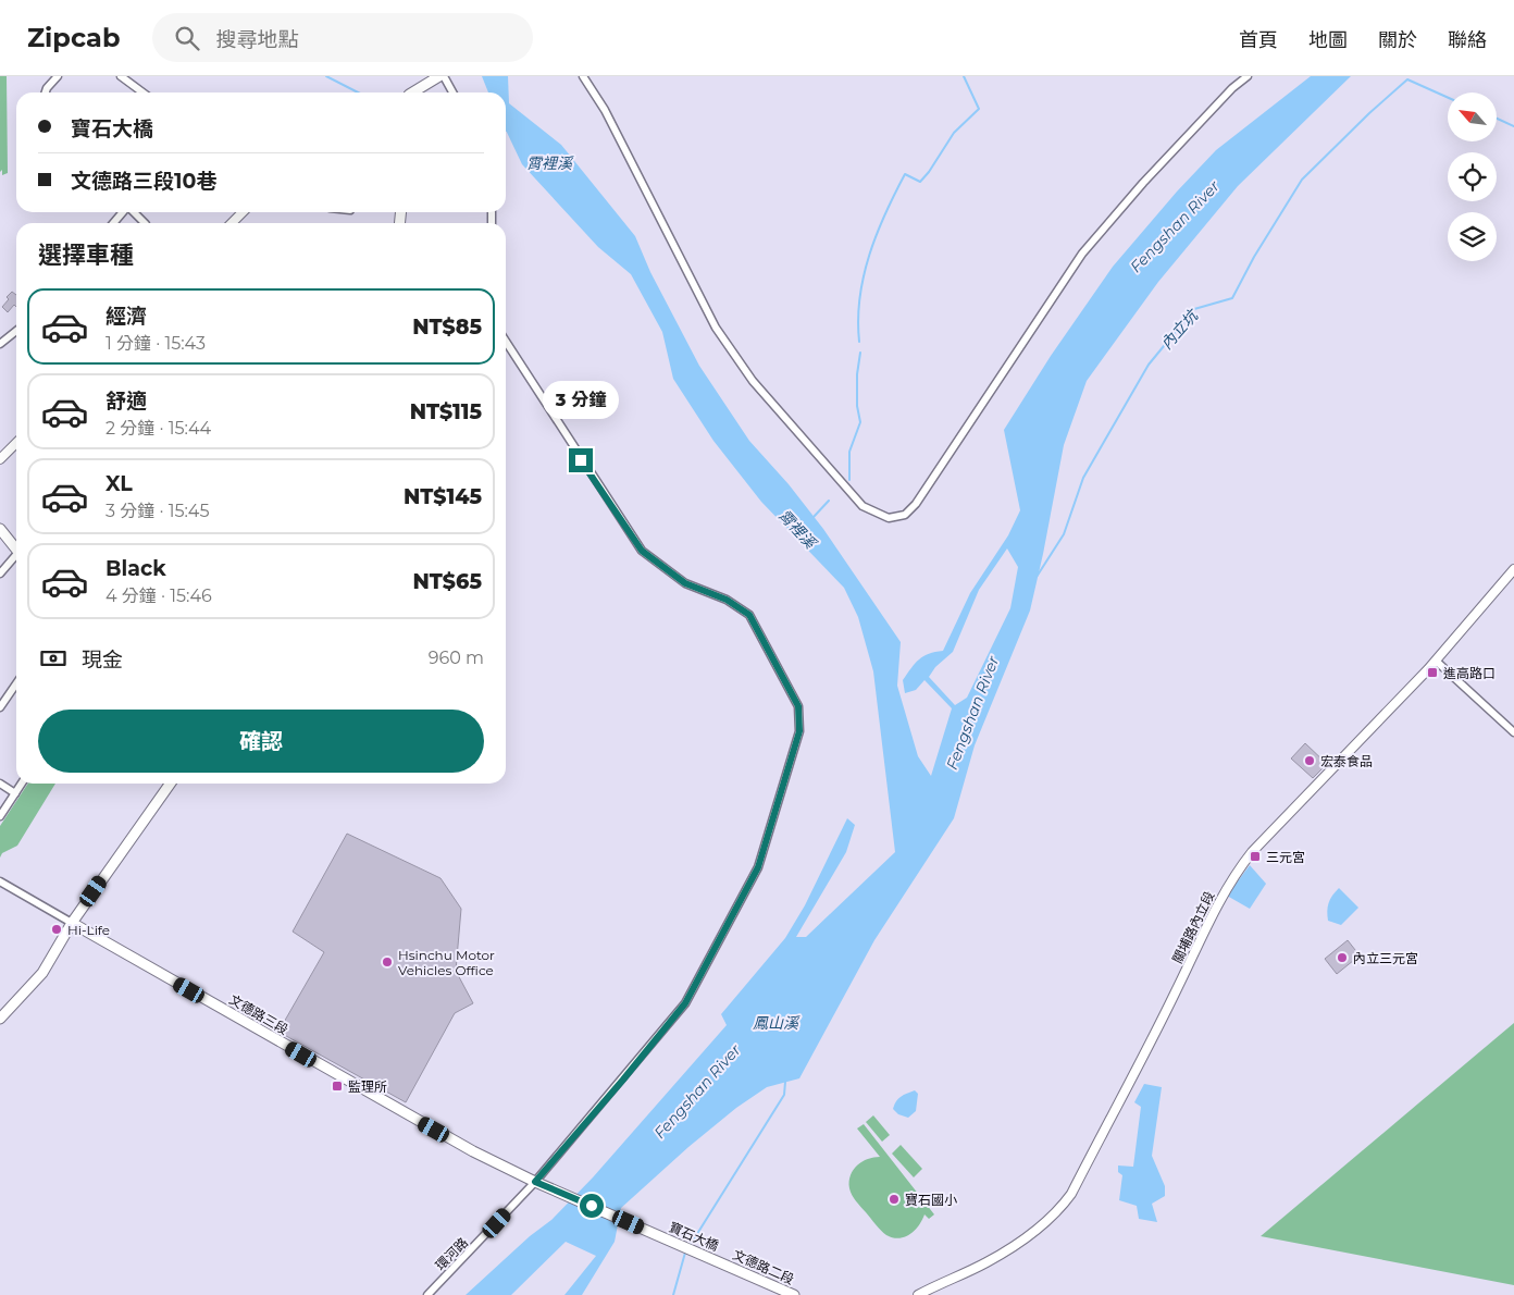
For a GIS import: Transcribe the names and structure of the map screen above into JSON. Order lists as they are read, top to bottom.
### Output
{
  "streets": {
    "main road": ["文德路三段", "寶石大橋", "文德路二段"],
    "street": ["關埔路內立段", "環河路"]
  },
  "crossings": [
    ["文德路三段", "寶石大橋"],
    ["文德路三段", "環河路"],
    ["寶石大橋", "環河路"],
    ["寶石大橋", "文德路二段"]
  ],
  "water": [
    "霄裡溪",
    "Fengshan River",
    "內立坑",
    "鳳山溪"
  ],
  "places": {
    "transit": ["進高路口", "三元宮", "監理所"],
    "other": [
      "宏泰食品",
      "Hi-Life",
      "內立三元宮",
      "Hsinchu Motor Vehicles Office",
      "寶石國小"
    ]
  },
  "north": "top left",
  "page": {
    "header": "Zipcab",
    "search": "搜尋地點",
    "nav": [
      "首頁",
      "地圖",
      "關於",
      "聯絡"
    ],
    "banner": ["寶石大橋", "文德路三段10巷"],
    "heading": "選擇車種",
    "list": [
      {
        "name": "經濟",
        "note": "1 分鐘 · 15:43",
        "value": "NT$85"
      },
      {
        "name": "舒適",
        "note": "2 分鐘 · 15:44",
        "value": "NT$115"
      },
      {
        "name": "XL",
        "note": "3 分鐘 · 15:45",
        "value": "NT$145"
      },
      {
        "name": "Black",
        "note": "4 分鐘 · 15:46",
        "value": "NT$65"
      }
    ],
    "bubble": "3 分鐘",
    "pay": ["現金", "960 m"],
    "buttons": "確認"
  }
}
